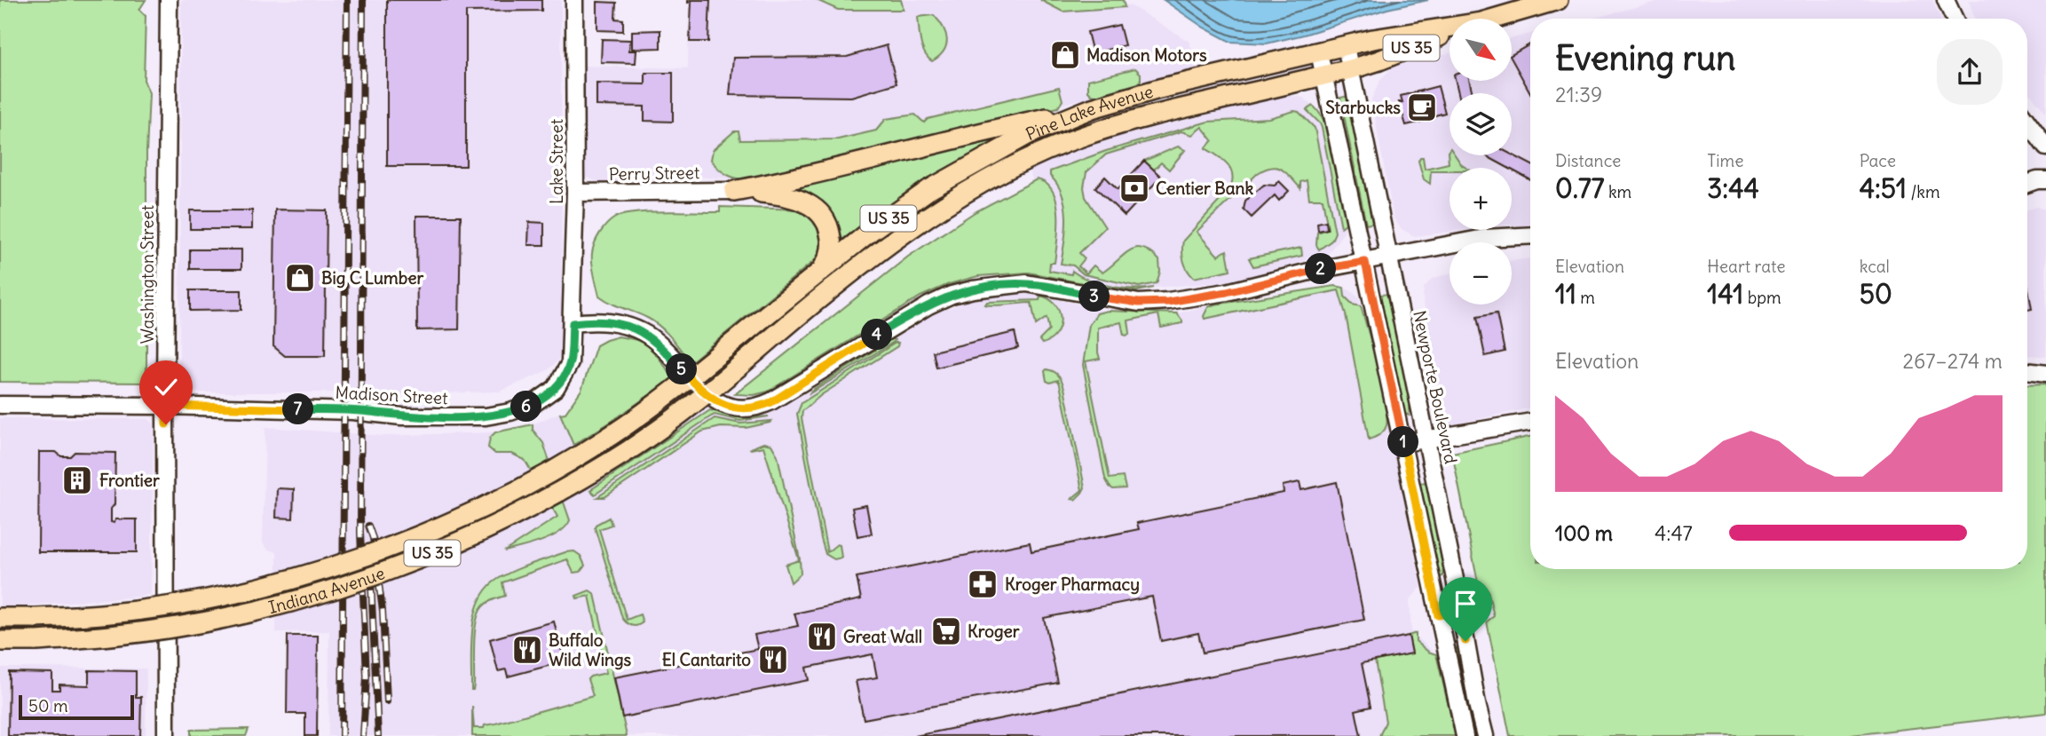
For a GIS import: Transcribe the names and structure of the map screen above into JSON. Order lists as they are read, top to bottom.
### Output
{
  "streets": {
    "main road": ["US 35", "Pine Lake Avenue", "Indiana Avenue"],
    "street": [
      "Lake Street",
      "Perry Street",
      "Washington Street",
      "Newporte Boulevard",
      "Madison Street"
    ]
  },
  "crossings": [
    ["Pine Lake Avenue", "Newporte Boulevard"],
    ["Pine Lake Avenue", "Indiana Avenue"],
    ["Lake Street", "Perry Street"],
    ["Lake Street", "Madison Street"],
    ["Washington Street", "Madison Street"]
  ],
  "places": {
    "shop": ["Madison Motors", "Big C Lumber"],
    "cafe": ["Starbucks"],
    "bank": ["Centier Bank"],
    "building": ["Frontier"],
    "pharmacy": ["Kroger Pharmacy"],
    "supermarket": ["Kroger"],
    "restaurant": ["Great Wall", "Buffalo Wild Wings", "El Cantarito"]
  },
  "scale_bar": "50 m",
  "north": "bottom right",
  "page": {
    "map_buttons": ["+", "−"],
    "heading": ["Evening run", "21:39"],
    "stats": [
      ["Distance", "0.77 km"],
      ["Time", "3:44"],
      ["Pace", "4:51 /km"],
      ["Elevation", "11 m"],
      ["Heart rate", "141 bpm"],
      ["kcal", "50"]
    ],
    "pins": [
      "2",
      "3",
      "4",
      "5",
      "6",
      "7",
      "1"
    ],
    "chart": ["Elevation", "267–274 m"],
    "list": [
      {
        "name": "100 m",
        "note": "4:47"
      }
    ],
    "scale": "50 m"
  }
}
